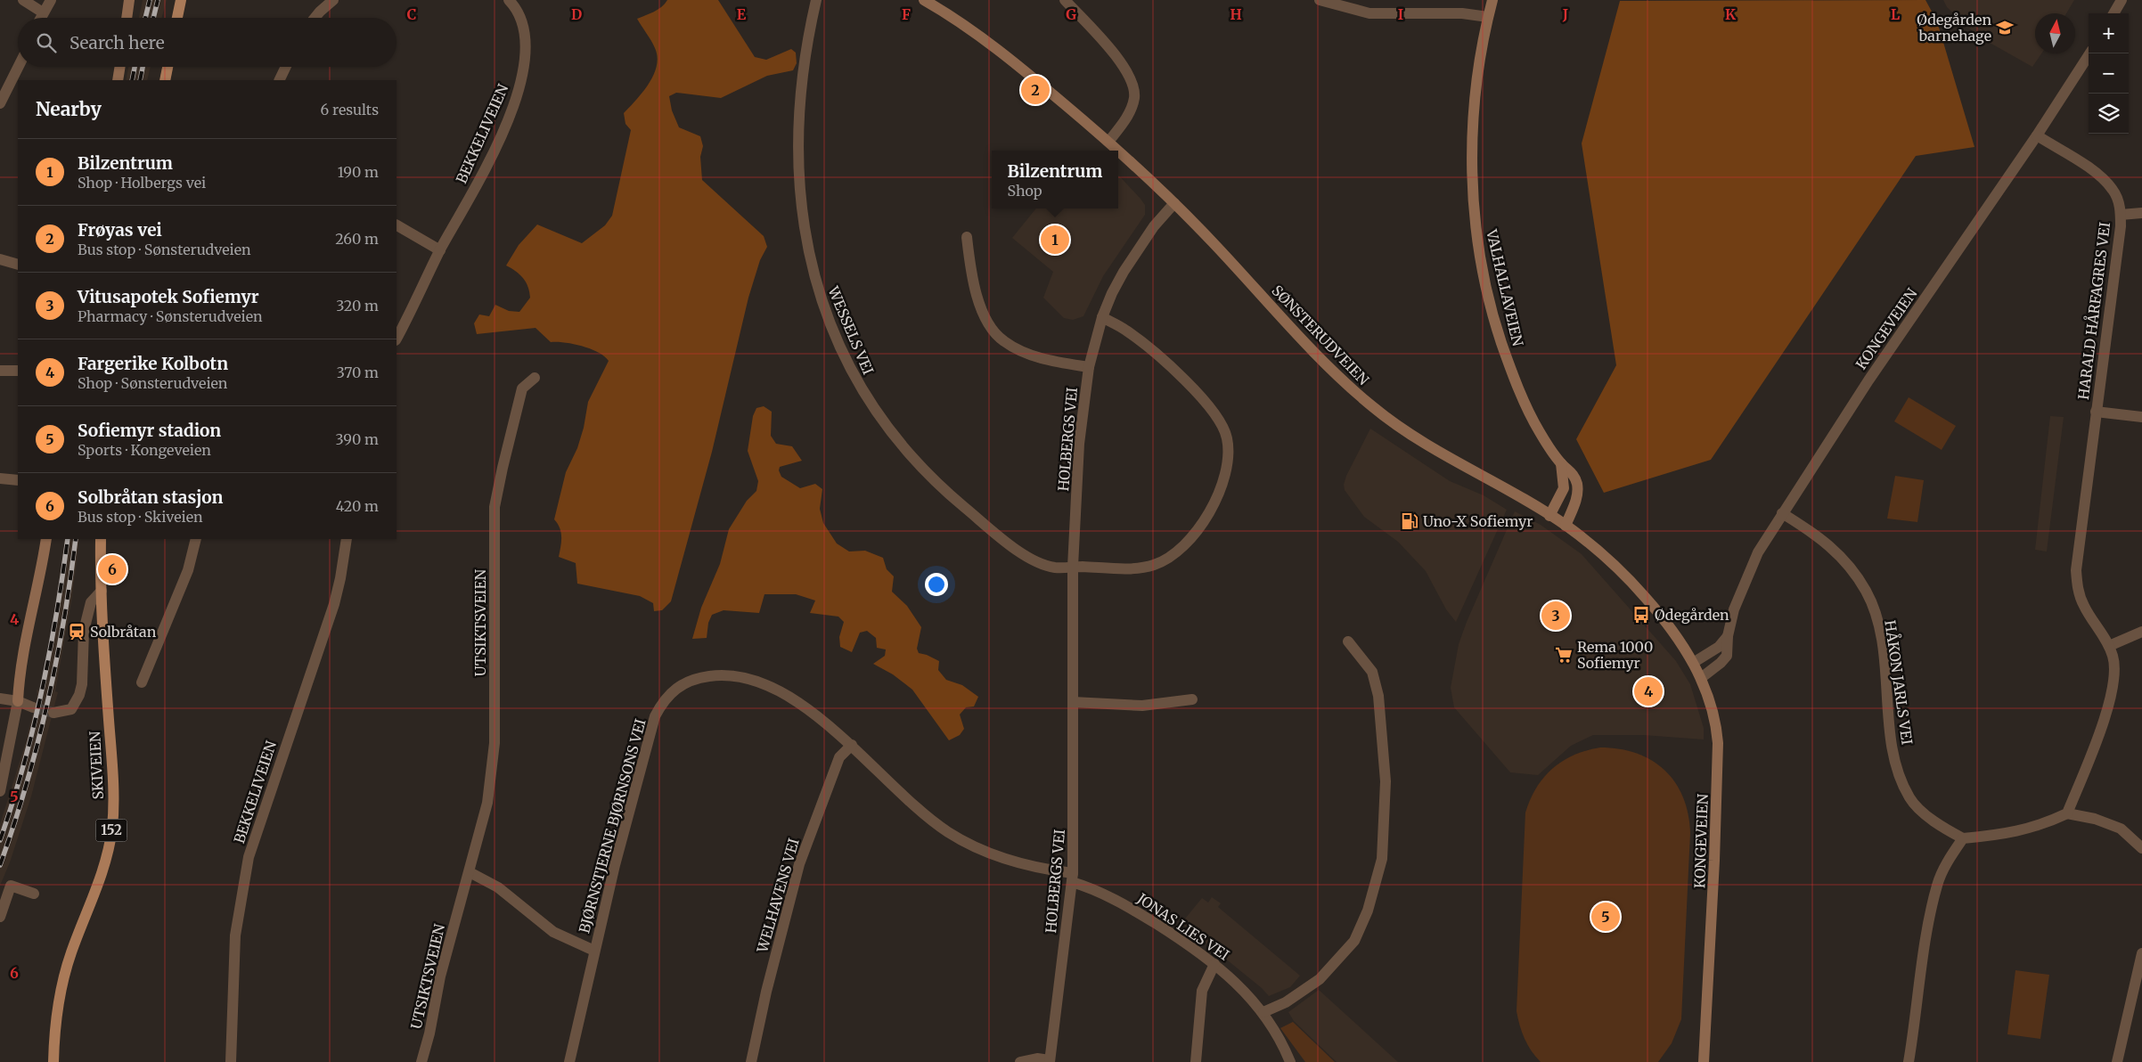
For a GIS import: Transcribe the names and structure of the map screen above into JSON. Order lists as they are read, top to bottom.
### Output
{
  "streets": {
    "main road": [
      "VALHALLAVEIEN",
      "KONGEVEIEN",
      "SØNSTERUDVEIEN",
      "SKIVEIEN",
      "152"
    ],
    "street": [
      "BEKKELIVEIEN",
      "HARALD HÅRFAGRES VEI",
      "WESSELS VEI",
      "HOLBERGS VEI",
      "UTSIKTSVEIEN",
      "HÅKON JARLS VEI",
      "BJØRNSTJERNE BJØRNSONS VEI",
      "WELHAVENS VEI",
      "JONAS LIES VEI"
    ]
  },
  "crossings": [
    ["VALHALLAVEIEN", "SØNSTERUDVEIEN"],
    ["HARALD HÅRFAGRES VEI", "KONGEVEIEN"],
    ["KONGEVEIEN", "SØNSTERUDVEIEN"],
    ["KONGEVEIEN", "HÅKON JARLS VEI"],
    ["WESSELS VEI", "HOLBERGS VEI"],
    ["SØNSTERUDVEIEN", "HOLBERGS VEI"],
    ["HOLBERGS VEI", "BJØRNSTJERNE BJØRNSONS VEI"],
    ["HOLBERGS VEI", "JONAS LIES VEI"],
    ["BJØRNSTJERNE BJØRNSONS VEI", "WELHAVENS VEI"],
    ["BJØRNSTJERNE BJØRNSONS VEI", "JONAS LIES VEI"]
  ],
  "places": {
    "school or university": ["Ødegården barnehage"],
    "fuel station": ["Uno-X Sofiemyr"],
    "bus stop": ["Ødegården"],
    "station": ["Solbråtan"],
    "supermarket": ["Rema 1000 Sofiemyr"]
  },
  "north": "top",
  "page": {
    "map_buttons": ["+", "−"],
    "search": "Search here",
    "pins": [
      "2",
      "1",
      "6",
      "3",
      "4",
      "5"
    ],
    "heading": ["Nearby", "6 results"],
    "list": [
      {
        "mark": "1",
        "name": "Bilzentrum",
        "note": "Shop · Holbergs vei",
        "value": "190 m"
      },
      {
        "mark": "2",
        "name": "Frøyas vei",
        "note": "Bus stop · Sønsterudveien",
        "value": "260 m"
      },
      {
        "mark": "3",
        "name": "Vitusapotek Sofiemyr",
        "note": "Pharmacy · Sønsterudveien",
        "value": "320 m"
      },
      {
        "mark": "4",
        "name": "Fargerike Kolbotn",
        "note": "Shop · Sønsterudveien",
        "value": "370 m"
      },
      {
        "mark": "5",
        "name": "Sofiemyr stadion",
        "note": "Sports · Kongeveien",
        "value": "390 m"
      },
      {
        "mark": "6",
        "name": "Solbråtan stasjon",
        "note": "Bus stop · Skiveien",
        "value": "420 m"
      }
    ],
    "popup": ["Bilzentrum", "Shop"]
  },
  "grid": {
    "columns": [
      "C",
      "D",
      "E",
      "F",
      "G",
      "H",
      "I",
      "J",
      "K",
      "L"
    ],
    "rows": ["4", "5", "6"]
  }
}
